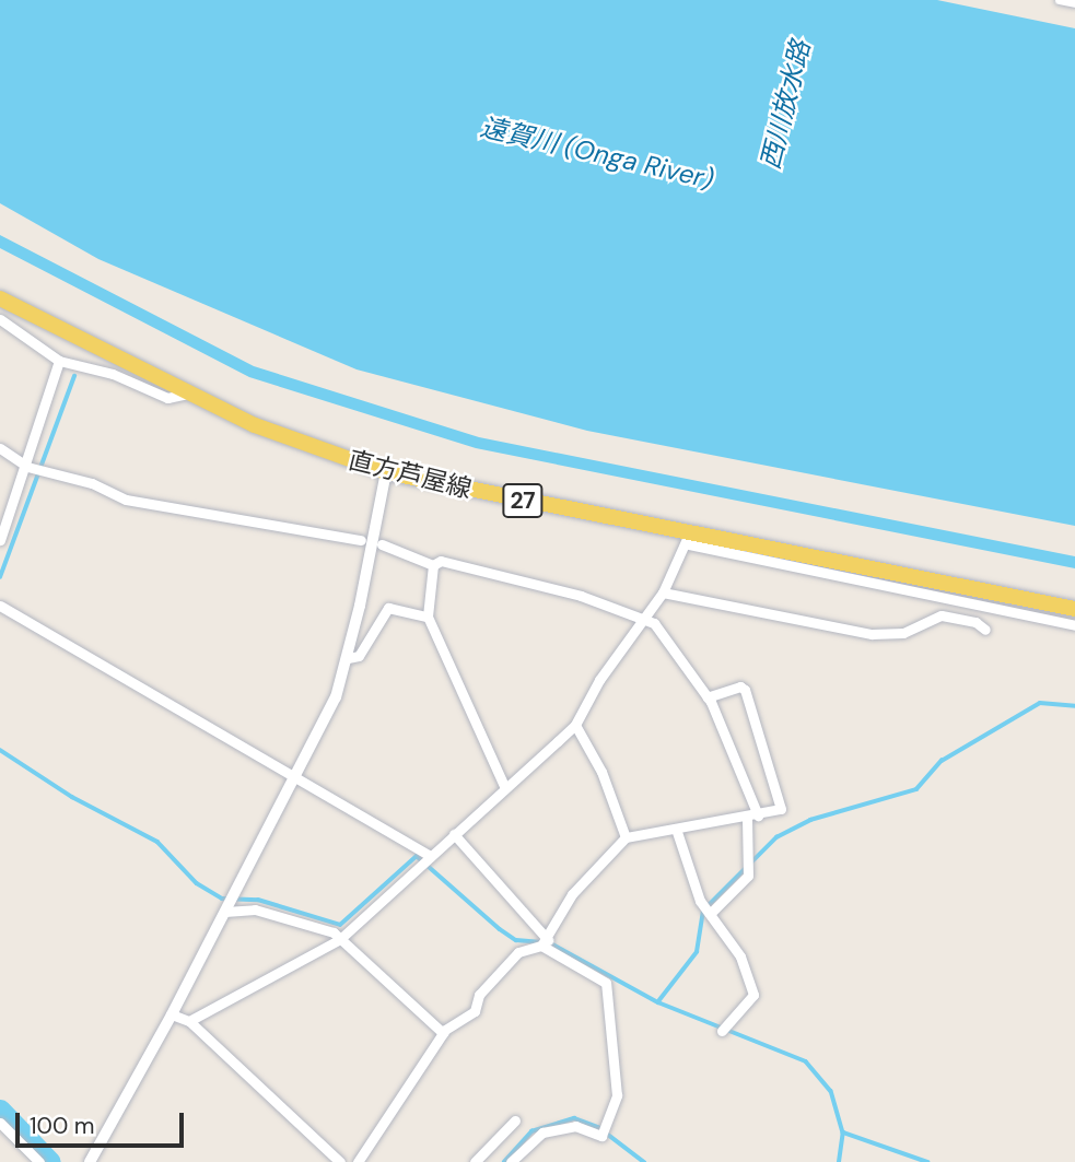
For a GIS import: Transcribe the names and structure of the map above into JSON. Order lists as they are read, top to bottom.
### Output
{
  "streets": {
    "main road": ["直方芦屋線", "27"]
  },
  "water": ["西川放水路", "遠賀川 (Onga River)"],
  "scale_bar": "100 m"
}
